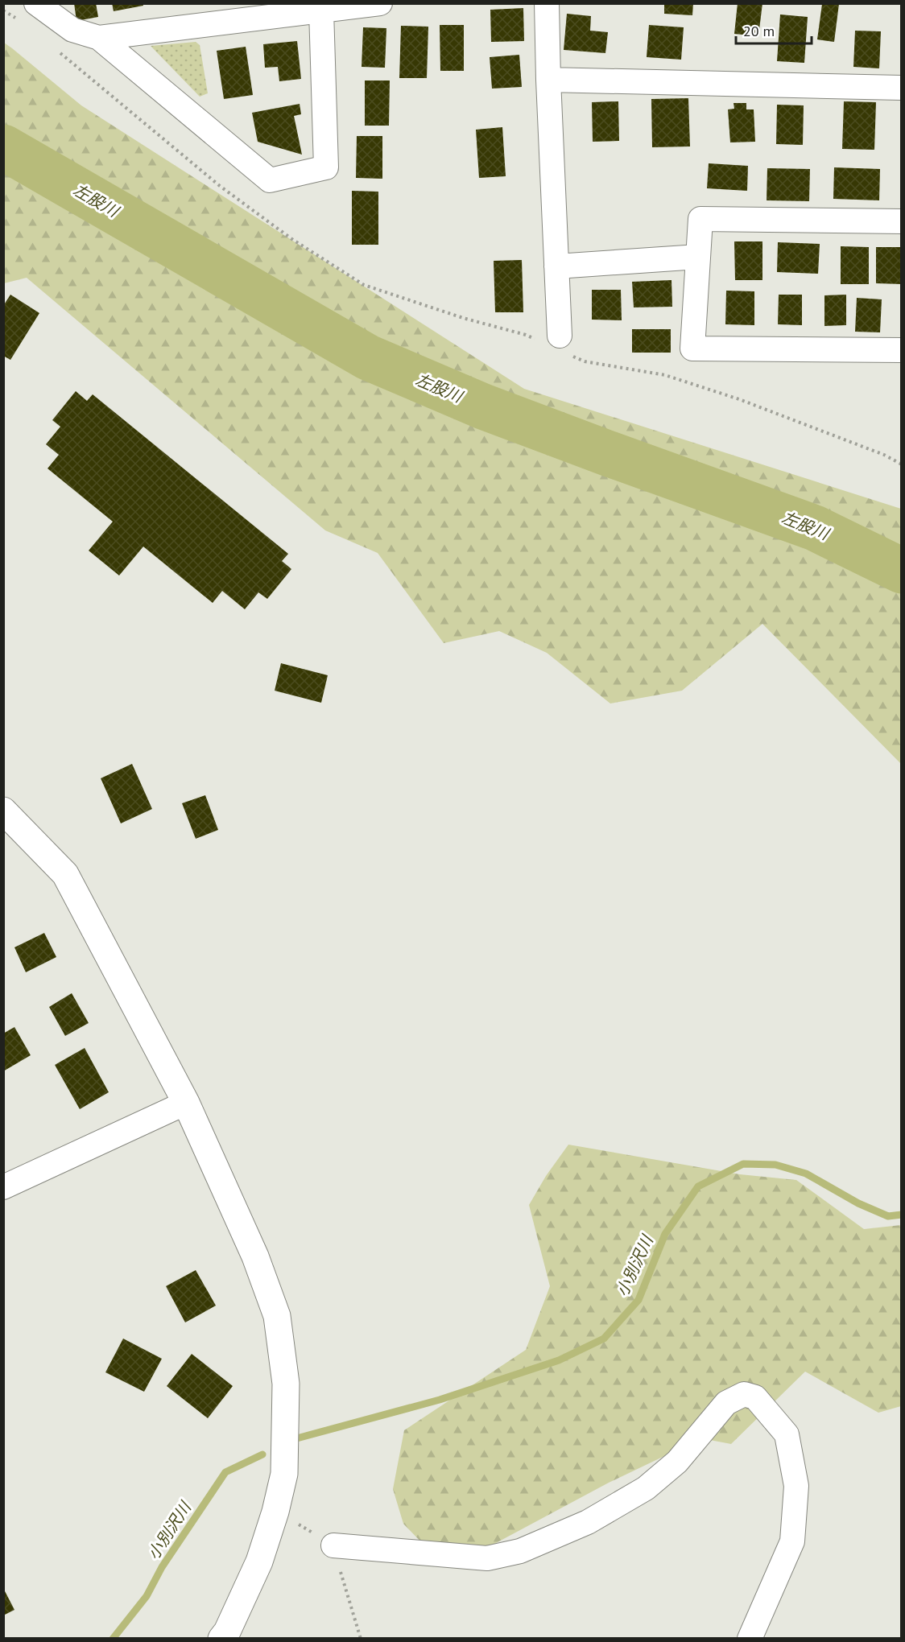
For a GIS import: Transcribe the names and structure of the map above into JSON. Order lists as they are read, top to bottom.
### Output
{
  "water": ["左股川", "小別沢川"],
  "scale_bar": "20 m"
}
